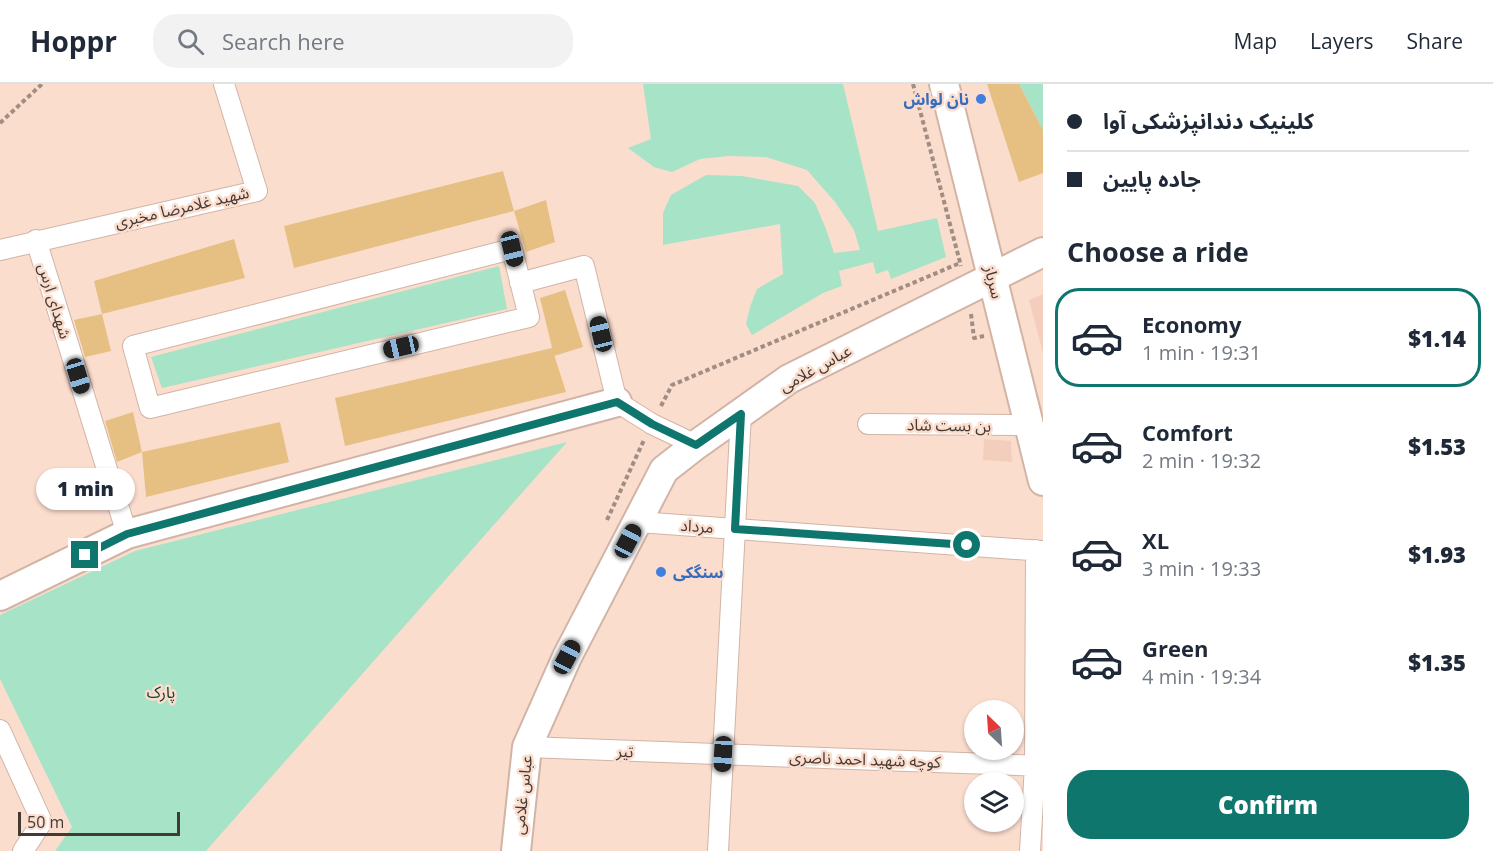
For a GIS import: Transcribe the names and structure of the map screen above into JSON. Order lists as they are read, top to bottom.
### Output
{
  "streets": {
    "street": [
      "شهید غلامرضا مخبری",
      "سرباز",
      "شهدای ارس",
      "عباس غلامی",
      "بن بست شاد",
      "مرداد",
      "تیر",
      "کوچه شهید احمد ناصری"
    ]
  },
  "crossings": [
    ["شهید غلامرضا مخبری", "شهدای ارس"],
    ["سرباز", "عباس غلامی"],
    ["سرباز", "بن بست شاد"],
    ["عباس غلامی", "مرداد"],
    ["عباس غلامی", "تیر"],
    ["تیر", "کوچه شهید احمد ناصری"]
  ],
  "parks": ["پارک"],
  "places": ["نان لواش", "سنگکی"],
  "scale_bar": "50 m",
  "north": "top left",
  "page": {
    "header": "Hoppr",
    "search": "Search here",
    "nav": ["Map", "Layers", "Share"],
    "banner": ["کلینیک دندانپزشکی آوا", "جاده پایین"],
    "heading": "Choose a ride",
    "list": [
      {
        "name": "Economy",
        "note": "1 min · 19:31",
        "value": "$1.14"
      },
      {
        "name": "Comfort",
        "note": "2 min · 19:32",
        "value": "$1.53"
      },
      {
        "name": "XL",
        "note": "3 min · 19:33",
        "value": "$1.93"
      },
      {
        "name": "Green",
        "note": "4 min · 19:34",
        "value": "$1.35"
      }
    ],
    "bubble": "1 min",
    "buttons": "Confirm",
    "scale": "50 m"
  }
}
